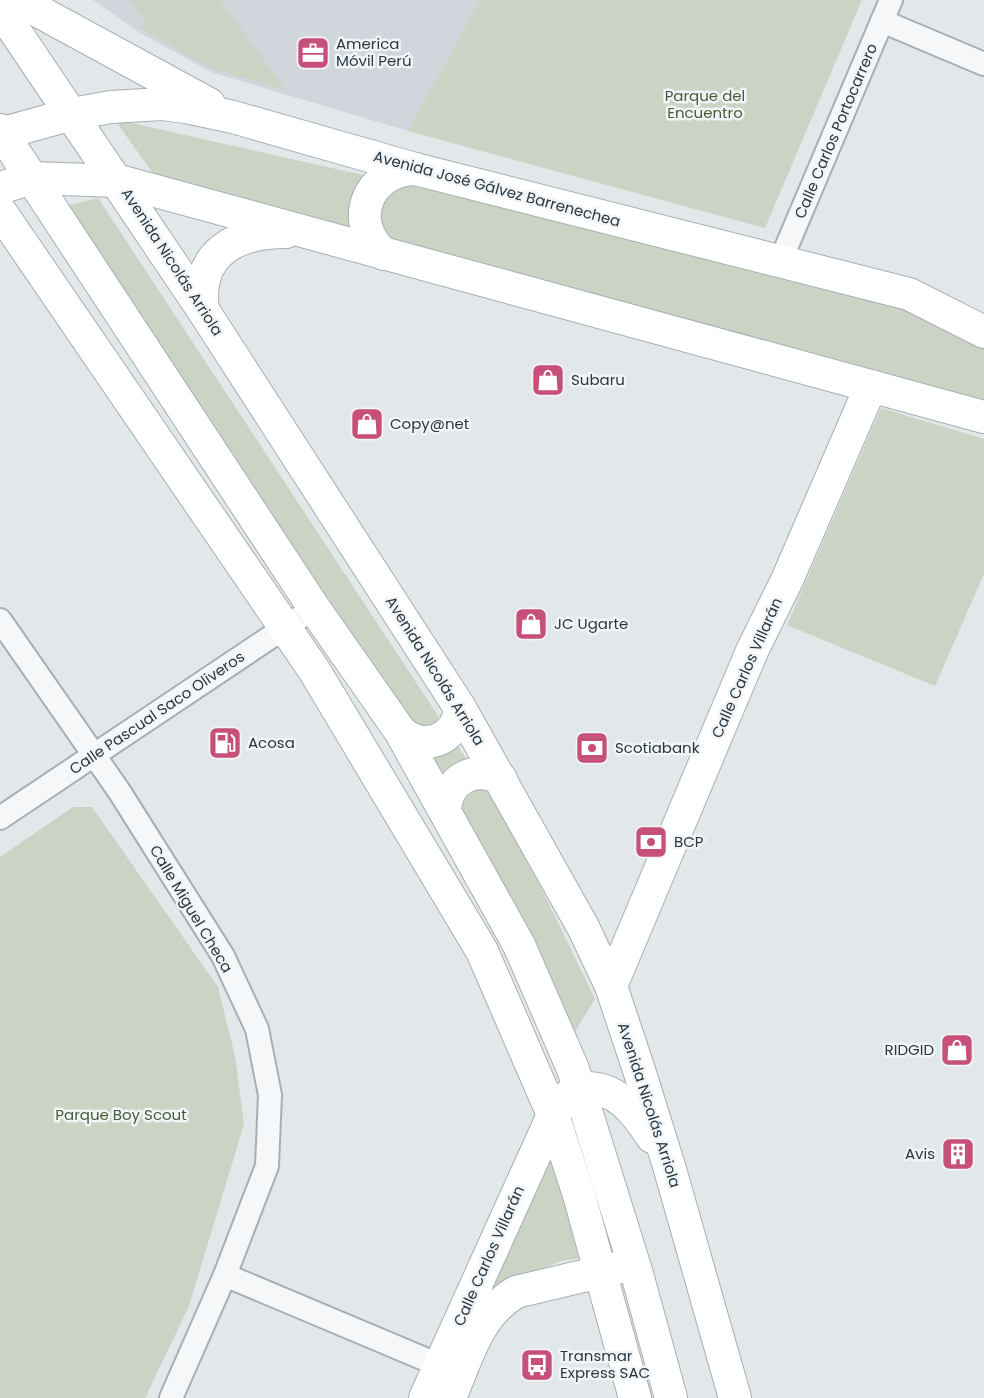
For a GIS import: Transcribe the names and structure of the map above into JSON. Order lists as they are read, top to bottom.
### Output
{
  "streets": {
    "main road": ["Avenida José Gálvez Barrenechea", "Avenida Nicolás Arriola", "Calle Carlos Villarán"],
    "street": ["Calle Carlos Portocarrero", "Calle Pascual Saco Oliveros", "Calle Miguel Checa"]
  },
  "crossings": [
    ["Calle Carlos Portocarrero", "Avenida José Gálvez Barrenechea"],
    ["Avenida José Gálvez Barrenechea", "Avenida Nicolás Arriola"],
    ["Avenida Nicolás Arriola", "Calle Carlos Villarán"],
    ["Calle Pascual Saco Oliveros", "Calle Miguel Checa"]
  ],
  "parks": ["Parque del Encuentro", "Parque Boy Scout"],
  "places": {
    "office": ["America Móvil Perú"],
    "shop": [
      "Subaru",
      "Copy@net",
      "JC Ugarte",
      "RIDGID"
    ],
    "fuel station": ["Acosa"],
    "bank": ["Scotiabank", "BCP"],
    "building": ["Avis"],
    "bus stop": ["Transmar Express SAC"]
  }
}
